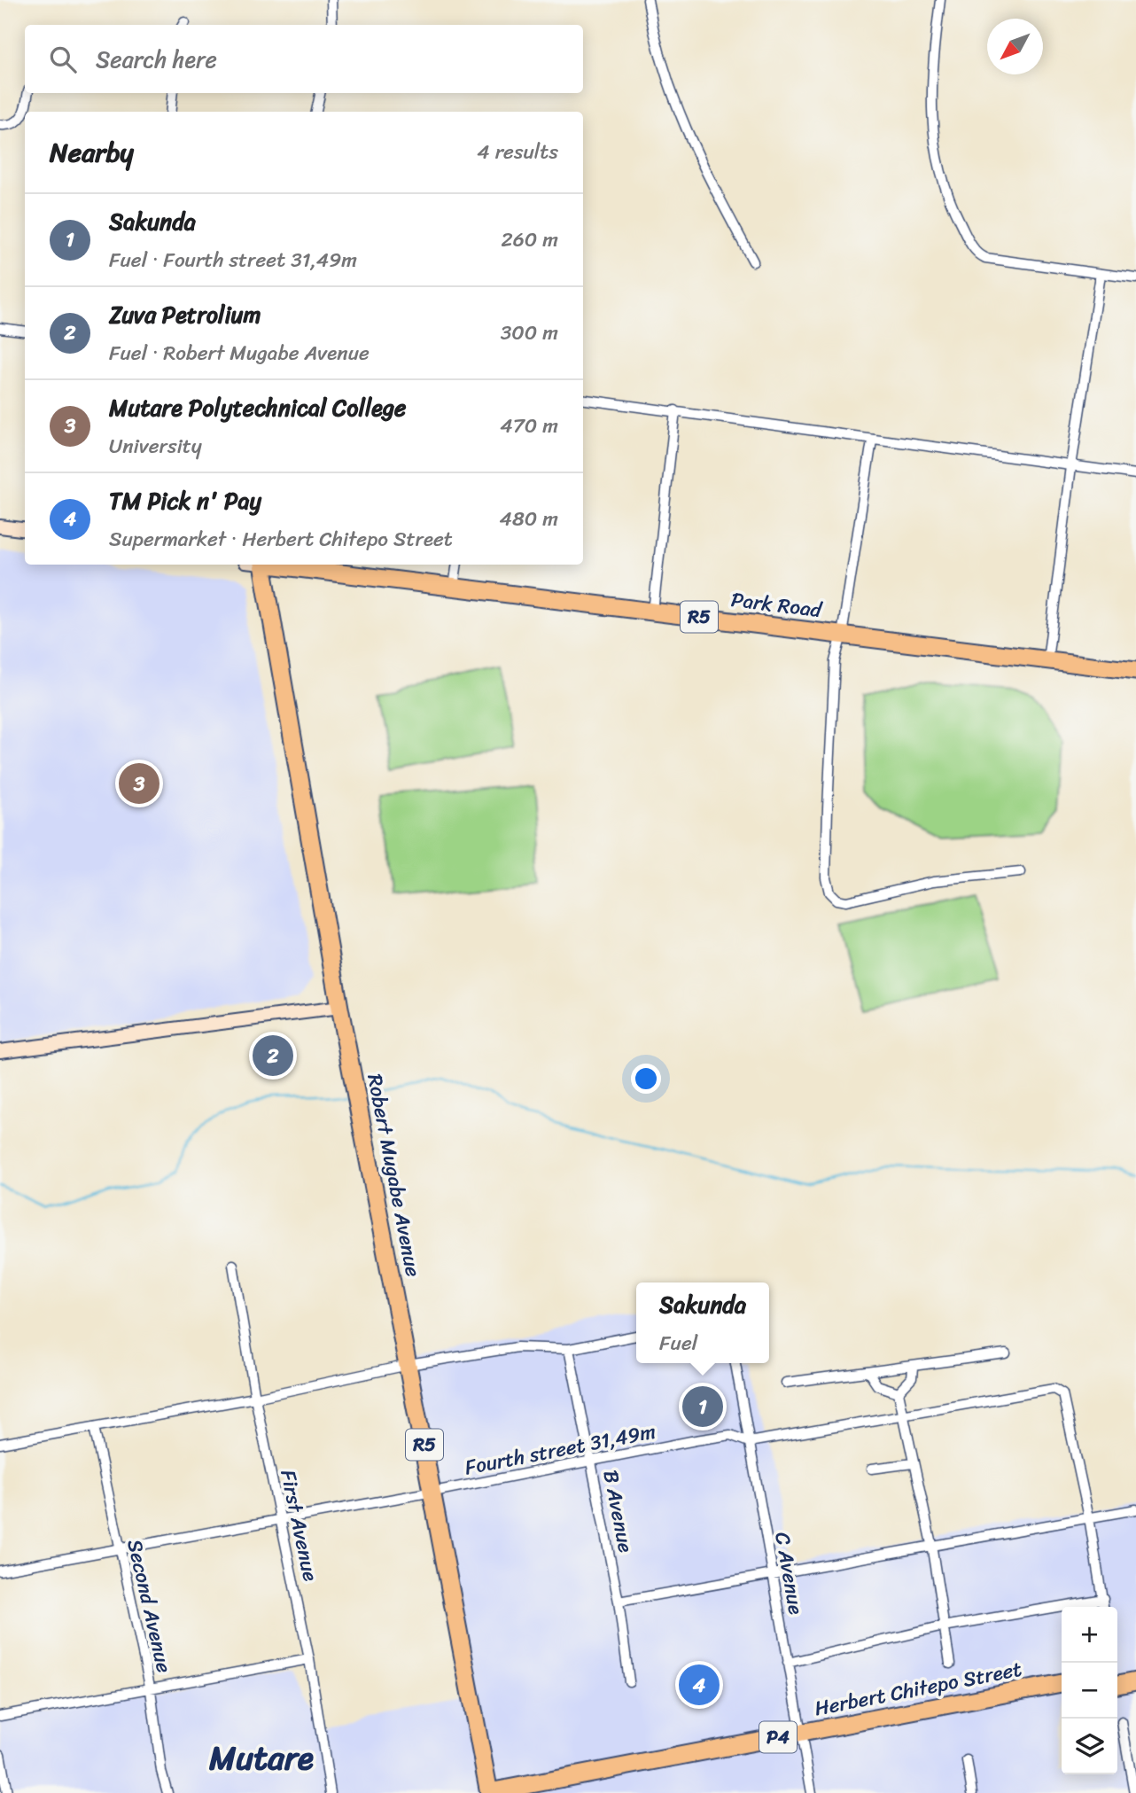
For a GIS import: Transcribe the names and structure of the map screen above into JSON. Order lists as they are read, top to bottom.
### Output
{
  "streets": {
    "highway": [
      "Park Road",
      "R5",
      "Robert Mugabe Avenue",
      "Herbert Chitepo Street",
      "P4"
    ],
    "street": [
      "Fourth street 31,49m",
      "B Avenue",
      "First Avenue",
      "C Avenue",
      "Second Avenue"
    ]
  },
  "crossings": [
    ["Robert Mugabe Avenue", "Fourth street 31,49m"],
    ["Robert Mugabe Avenue", "Herbert Chitepo Street"],
    ["Fourth street 31,49m", "B Avenue"],
    ["Fourth street 31,49m", "First Avenue"],
    ["Fourth street 31,49m", "C Avenue"],
    ["Fourth street 31,49m", "Second Avenue"],
    ["C Avenue", "Herbert Chitepo Street"]
  ],
  "districts": ["Mutare"],
  "north": "bottom left",
  "page": {
    "search": "Search here",
    "heading": ["Nearby", "4 results"],
    "list": [
      {
        "mark": "1",
        "name": "Sakunda",
        "note": "Fuel · Fourth street 31,49m",
        "value": "260 m"
      },
      {
        "mark": "2",
        "name": "Zuva Petrolium",
        "note": "Fuel · Robert Mugabe Avenue",
        "value": "300 m"
      },
      {
        "mark": "3",
        "name": "Mutare Polytechnical College",
        "note": "University",
        "value": "470 m"
      },
      {
        "mark": "4",
        "name": "TM Pick n' Pay",
        "note": "Supermarket · Herbert Chitepo Street",
        "value": "480 m"
      }
    ],
    "pins": [
      "3",
      "2",
      "1",
      "4"
    ],
    "popup": ["Sakunda", "Fuel"],
    "map_buttons": ["+", "−"]
  }
}
